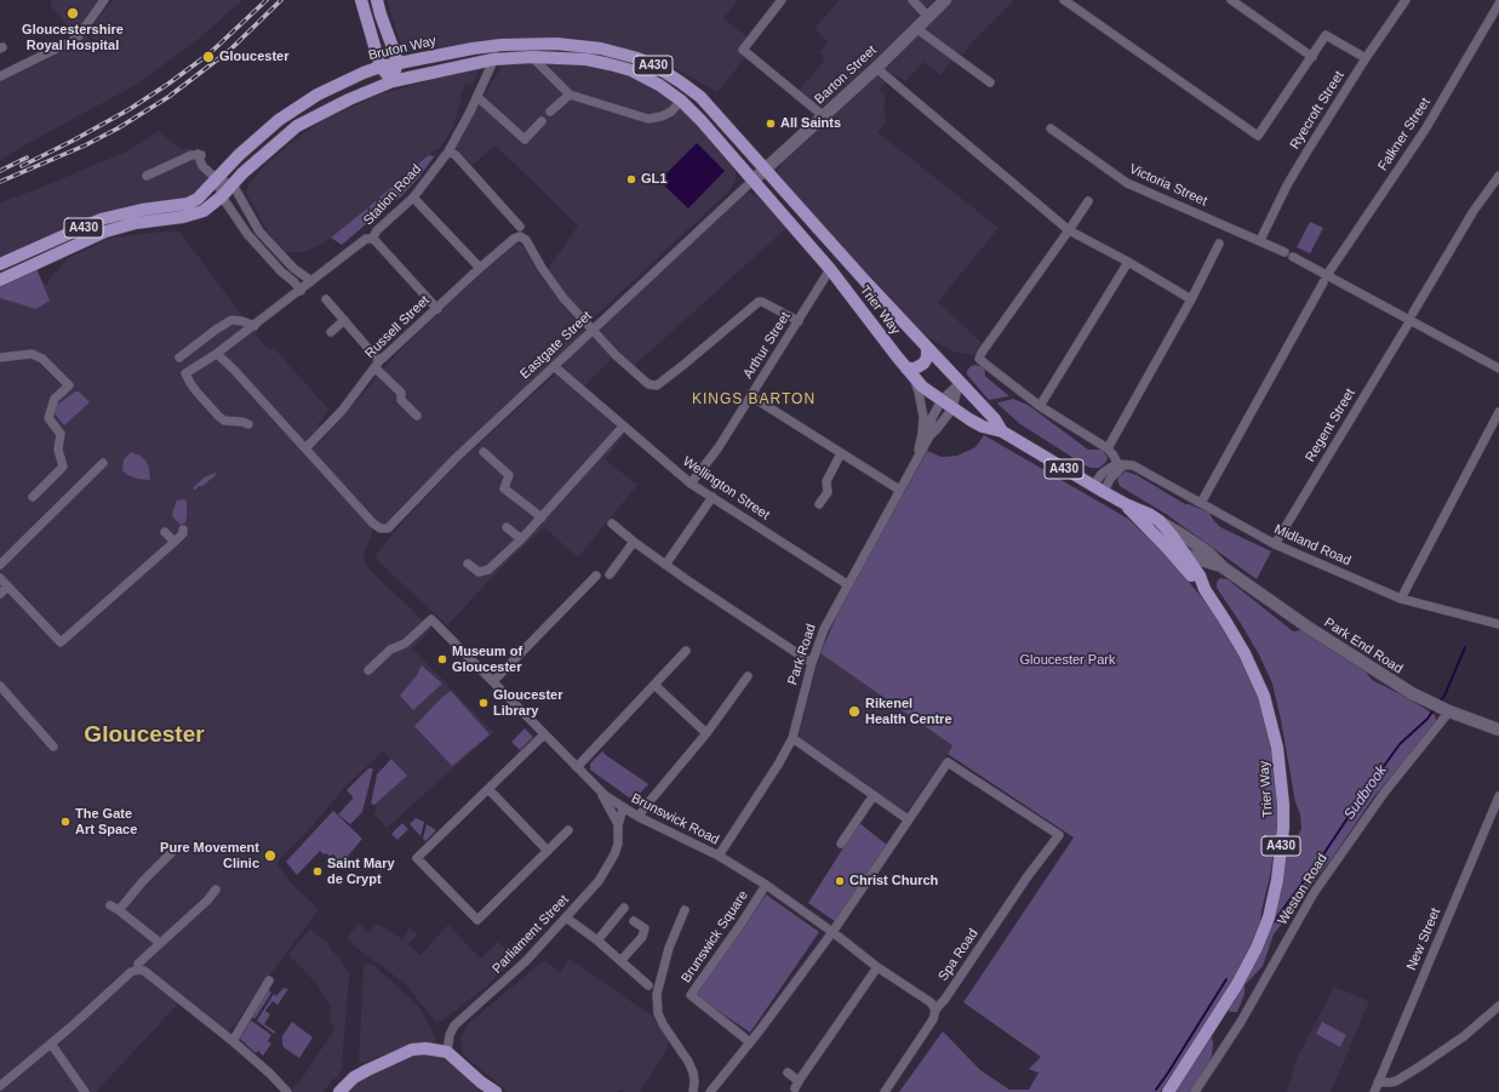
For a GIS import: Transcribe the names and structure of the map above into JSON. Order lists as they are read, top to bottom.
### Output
{
  "streets": {
    "main road": [
      "Bruton Way",
      "A430",
      "Barton Street",
      "Trier Way",
      "Park End Road"
    ],
    "street": [
      "Ryecroft Street",
      "Falkner Street",
      "Victoria Street",
      "Station Road",
      "Russell Street",
      "Eastgate Street",
      "Arthur Street",
      "Regent Street",
      "Wellington Street",
      "Midland Road",
      "Park Road",
      "Brunswick Road",
      "Weston Road",
      "Parliament Street",
      "Brunswick Square",
      "New Street",
      "Spa Road"
    ]
  },
  "crossings": [
    ["Bruton Way", "Barton Street"],
    ["Bruton Way", "Station Road"],
    ["Bruton Way", "Trier Way"],
    ["A430", "Barton Street"],
    ["A430", "Station Road"],
    ["A430", "Trier Way"],
    ["A430", "Eastgate Street"],
    ["Barton Street", "Trier Way"],
    ["Barton Street", "Eastgate Street"],
    ["Ryecroft Street", "Victoria Street"],
    ["Falkner Street", "Midland Road"],
    ["Trier Way", "Eastgate Street"],
    ["Trier Way", "Arthur Street"],
    ["Trier Way", "Park Road"],
    ["Russell Street", "Eastgate Street"],
    ["Eastgate Street", "Wellington Street"],
    ["Arthur Street", "Wellington Street"],
    ["Regent Street", "Midland Road"],
    ["Wellington Street", "Park Road"],
    ["Park End Road", "Weston Road"],
    ["Park Road", "Brunswick Road"],
    ["Brunswick Road", "Parliament Street"],
    ["Brunswick Road", "Brunswick Square"],
    ["Brunswick Road", "Spa Road"]
  ],
  "districts": ["KINGS BARTON", "Gloucester"],
  "water": ["Sudbrook"],
  "parks": ["Gloucester Park"],
  "places": [
    "Gloucestershire Royal Hospital",
    "Gloucester",
    "All Saints",
    "GL1",
    "Museum of Gloucester",
    "Gloucester Library",
    "Rikenel Health Centre",
    "The Gate Art Space",
    "Pure Movement Clinic",
    "Saint Mary de Crypt",
    "Christ Church"
  ]
}
